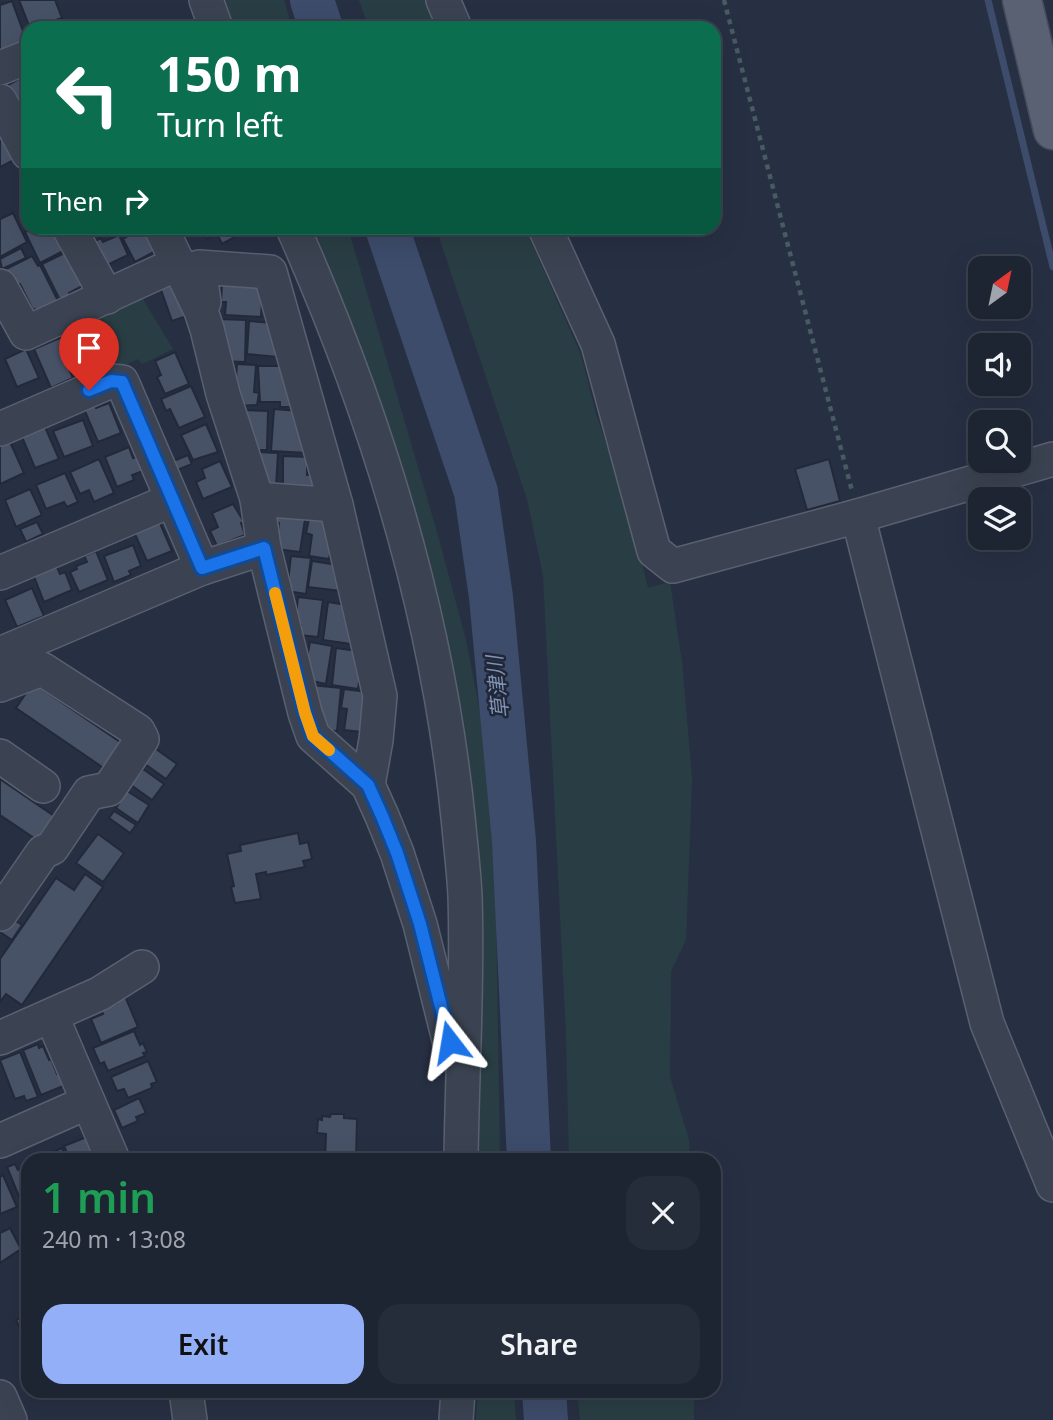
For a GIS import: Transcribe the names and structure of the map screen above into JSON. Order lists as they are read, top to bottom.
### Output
{
  "water": ["草津川"],
  "north": "top right",
  "page": {
    "turn": ["150 m", "Turn left"],
    "then": "Then",
    "heading": ["1 min", "240 m · 13:08"],
    "buttons": ["Exit", "Share"]
  }
}
